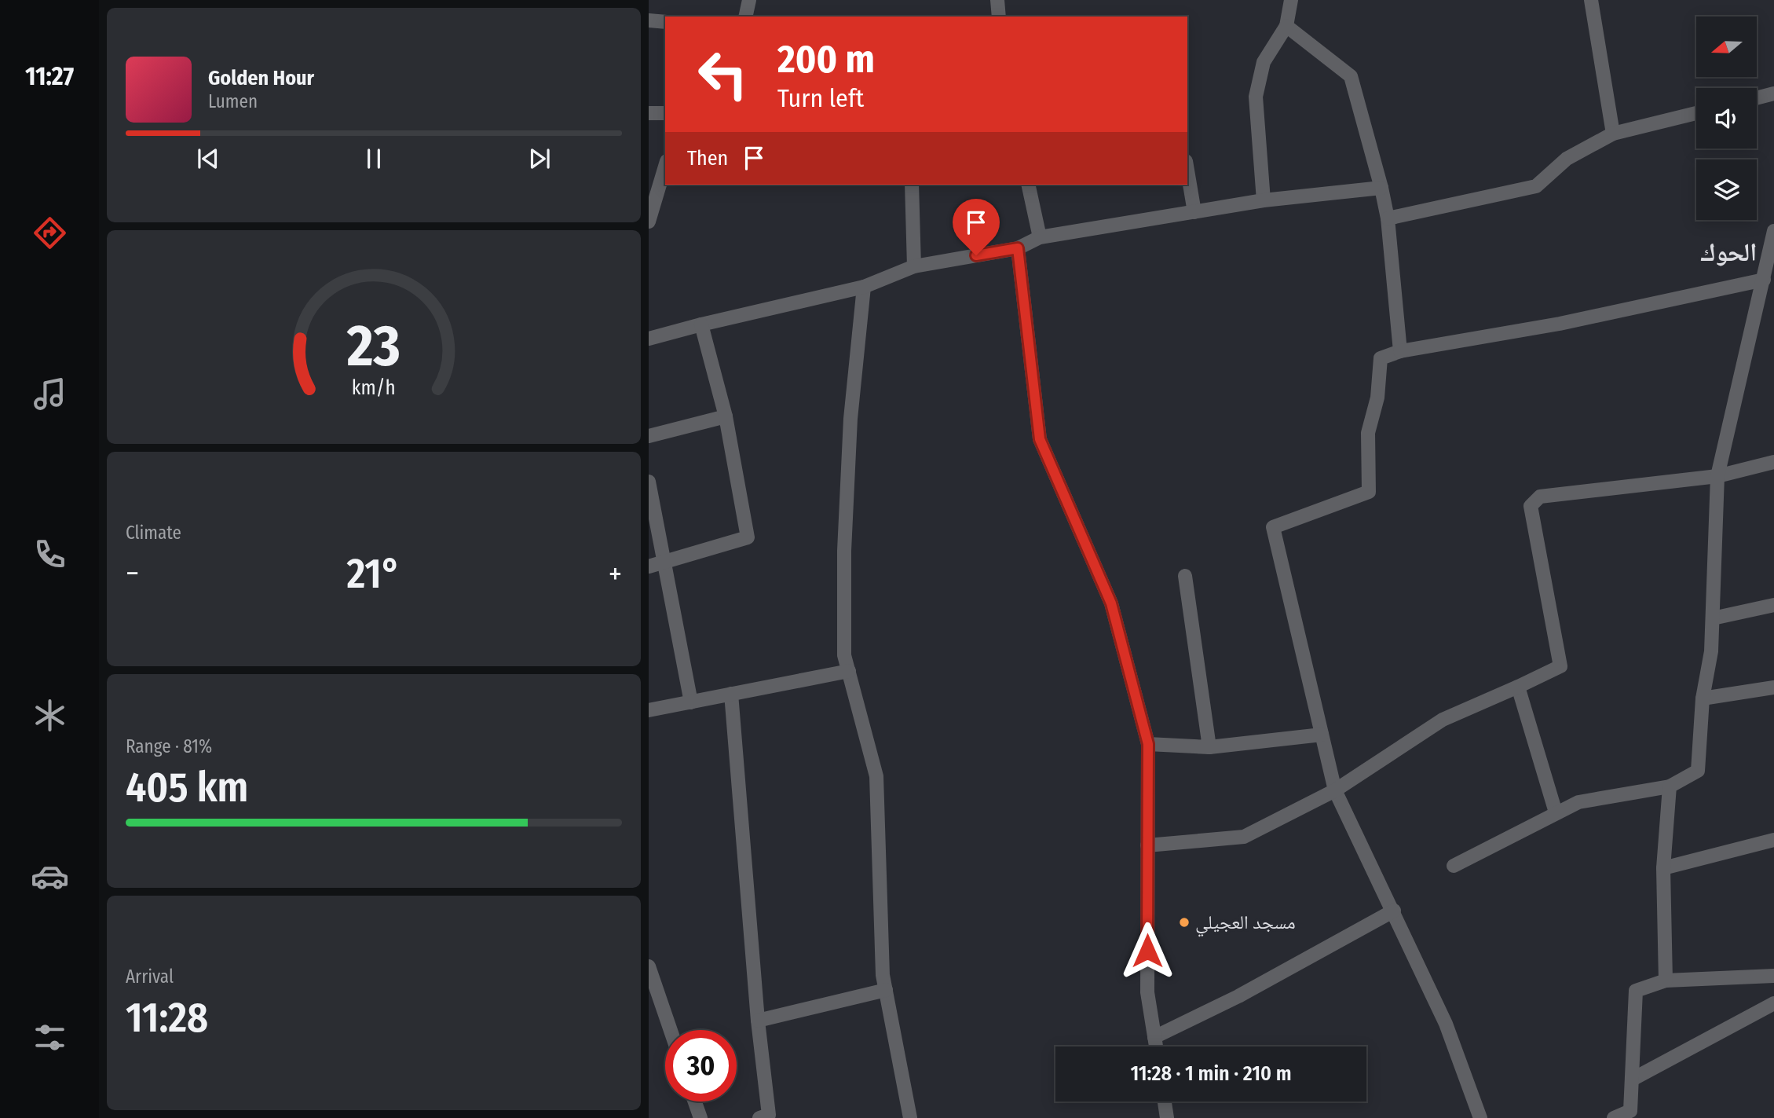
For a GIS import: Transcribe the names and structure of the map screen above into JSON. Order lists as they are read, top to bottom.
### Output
{
  "districts": ["الحوك"],
  "places": ["مسجد العجيلي"],
  "north": "left",
  "page": {
    "tabs": "11:27",
    "turn": ["200 m", "Turn left"],
    "song": ["Golden Hour", "Lumen"],
    "then": "Then",
    "tile": [
      "Climate",
      ["Range · 81%", "405 km"],
      ["Arrival", "11:28"]
    ],
    "heat": ["−", "21°", "+"],
    "limit": "30",
    "trip": "11:28 · 1 min · 210 m",
    "gauge": ["23", "km/h"]
  }
}
